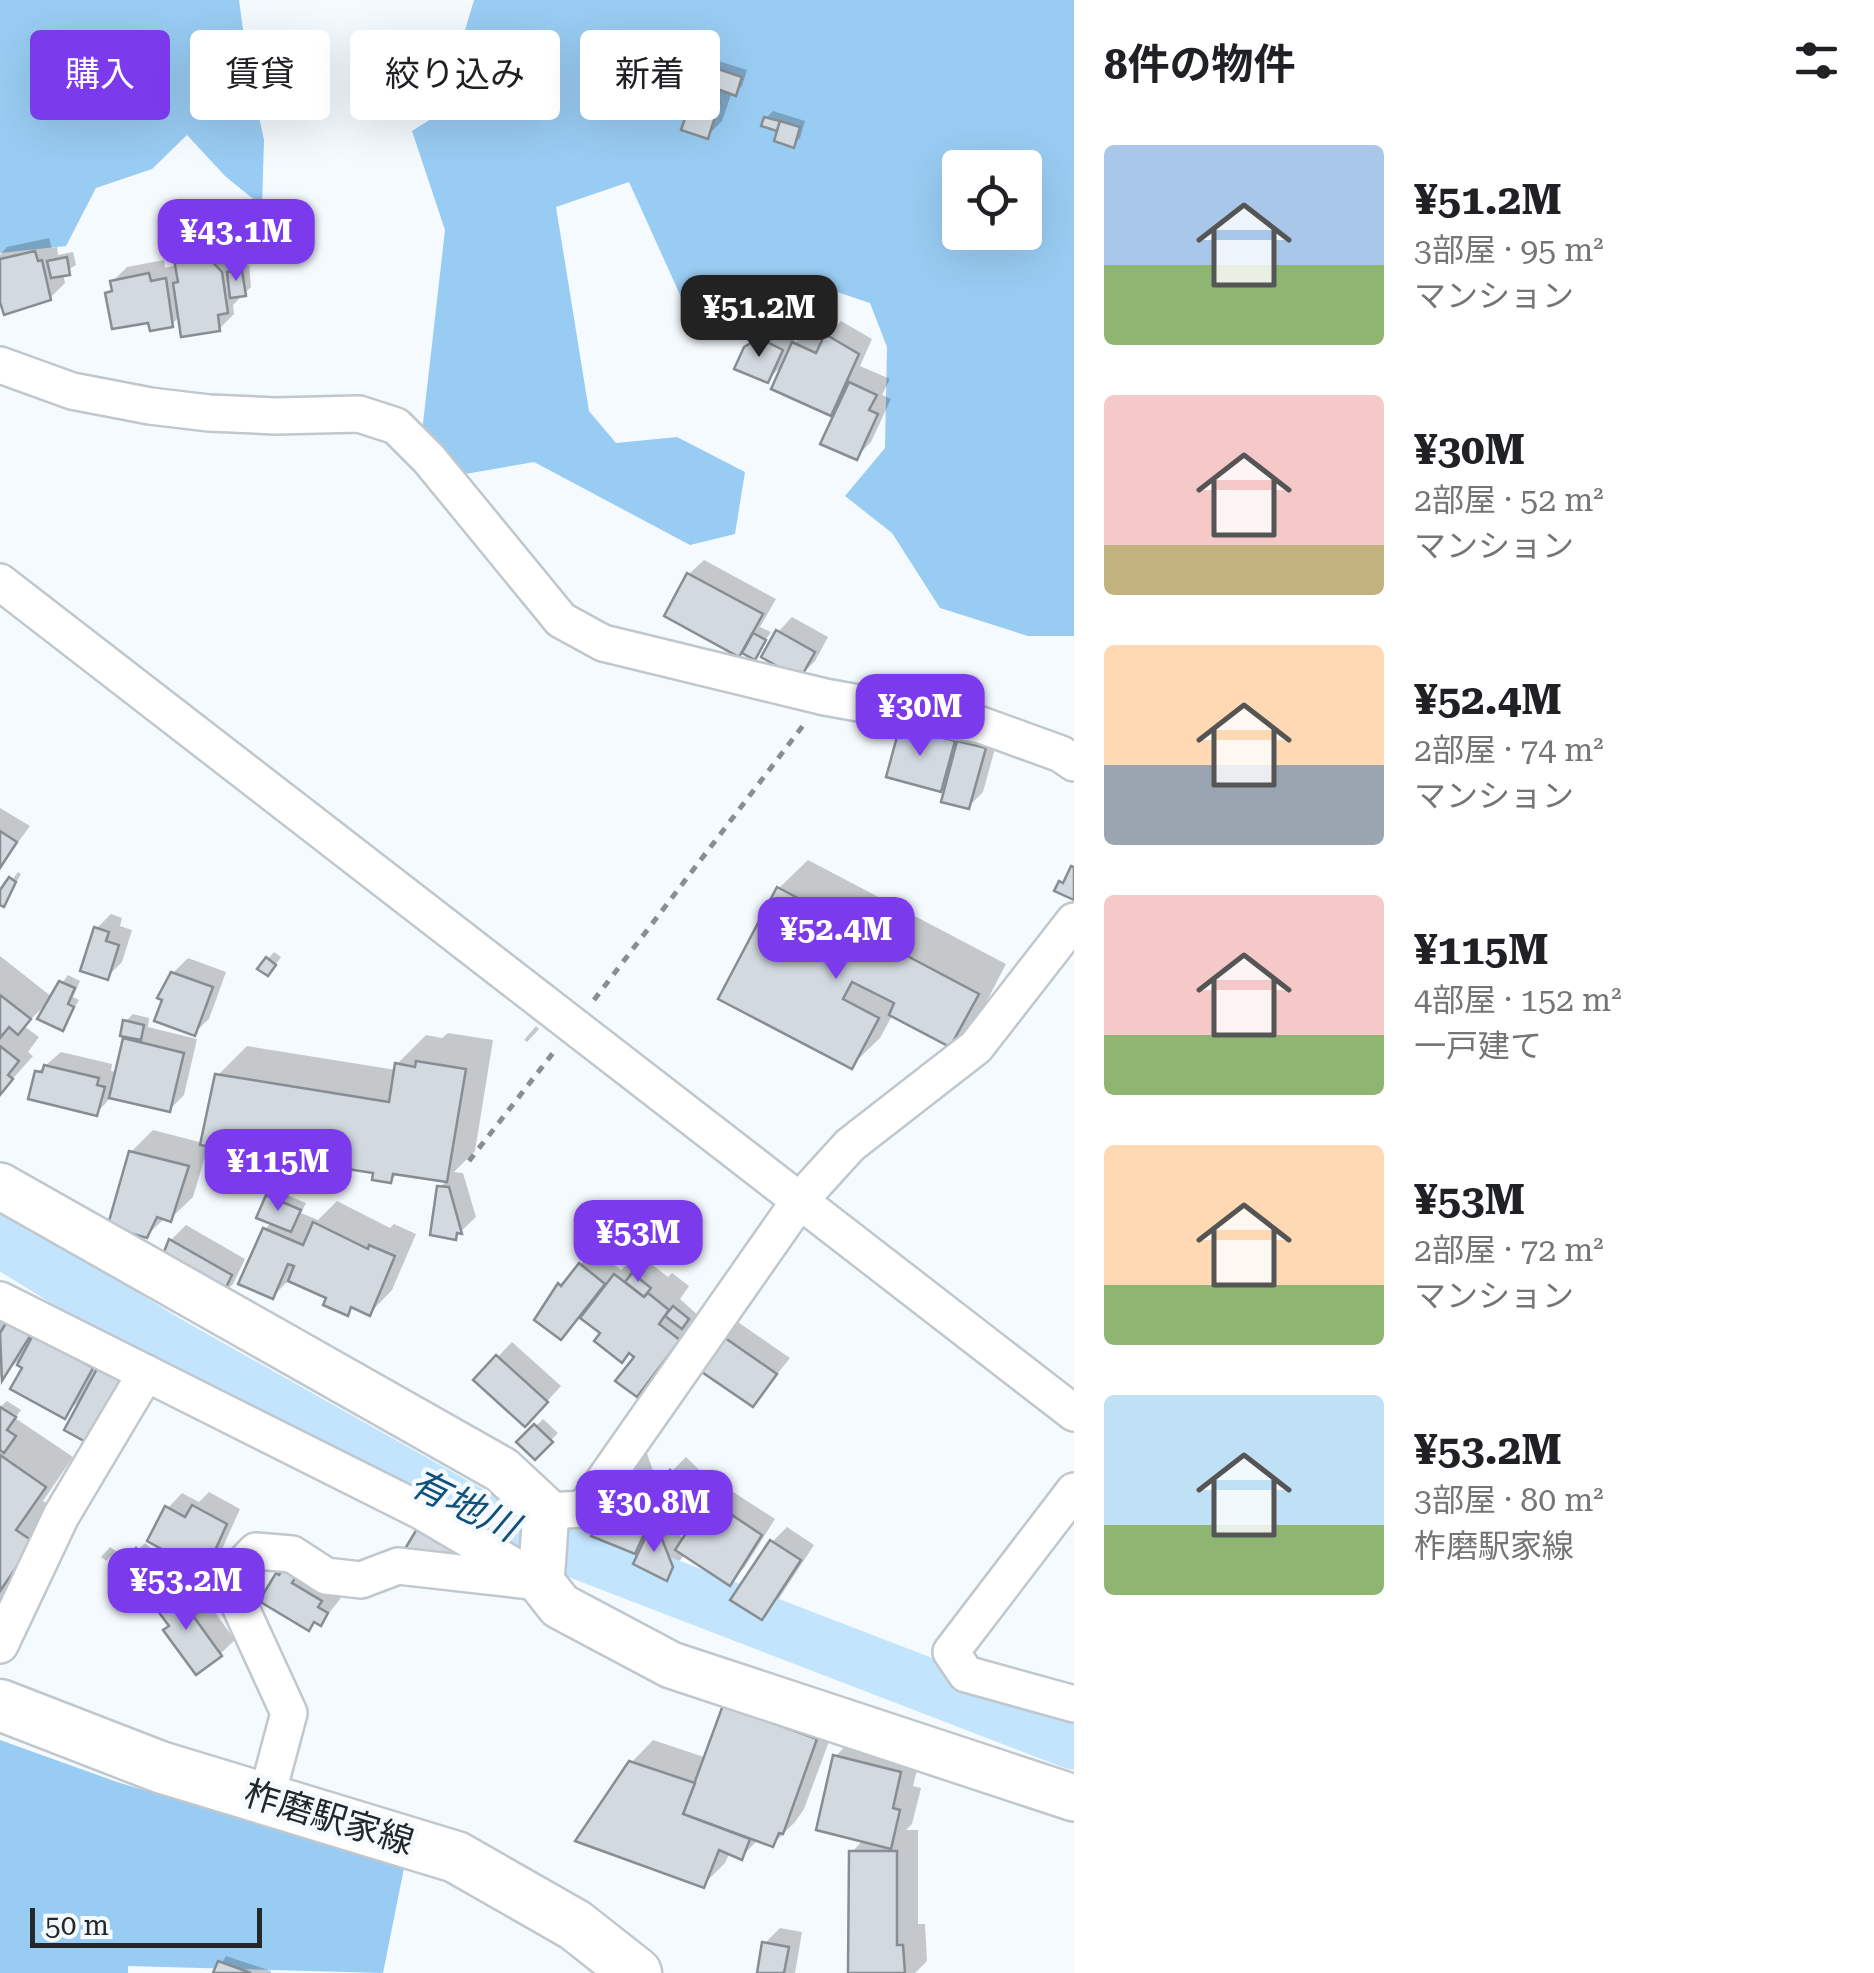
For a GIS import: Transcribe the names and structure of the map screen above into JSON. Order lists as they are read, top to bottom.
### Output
{
  "streets": {
    "main road": ["柞磨駅家線"]
  },
  "water": ["有地川"],
  "scale_bar": "50 m",
  "page": {
    "heading": "8件の物件",
    "chip": [
      "購入",
      "賃貸",
      "絞り込み",
      "新着"
    ],
    "list": [
      {
        "name": "¥51.2M",
        "note": "3部屋 · 95 m² · マンション"
      },
      {
        "name": "¥30M",
        "note": "2部屋 · 52 m² · マンション"
      },
      {
        "name": "¥52.4M",
        "note": "2部屋 · 74 m² · マンション"
      },
      {
        "name": "¥115M",
        "note": "4部屋 · 152 m² · 一戸建て"
      },
      {
        "name": "¥53M",
        "note": "2部屋 · 72 m² · マンション"
      },
      {
        "name": "¥53.2M",
        "note": "3部屋 · 80 m² · 柞磨駅家線"
      }
    ],
    "price": [
      "¥43.1M",
      "¥51.2M",
      "¥30M",
      "¥52.4M",
      "¥115M",
      "¥53M",
      "¥30.8M",
      "¥53.2M"
    ],
    "scale": "50 m"
  }
}
